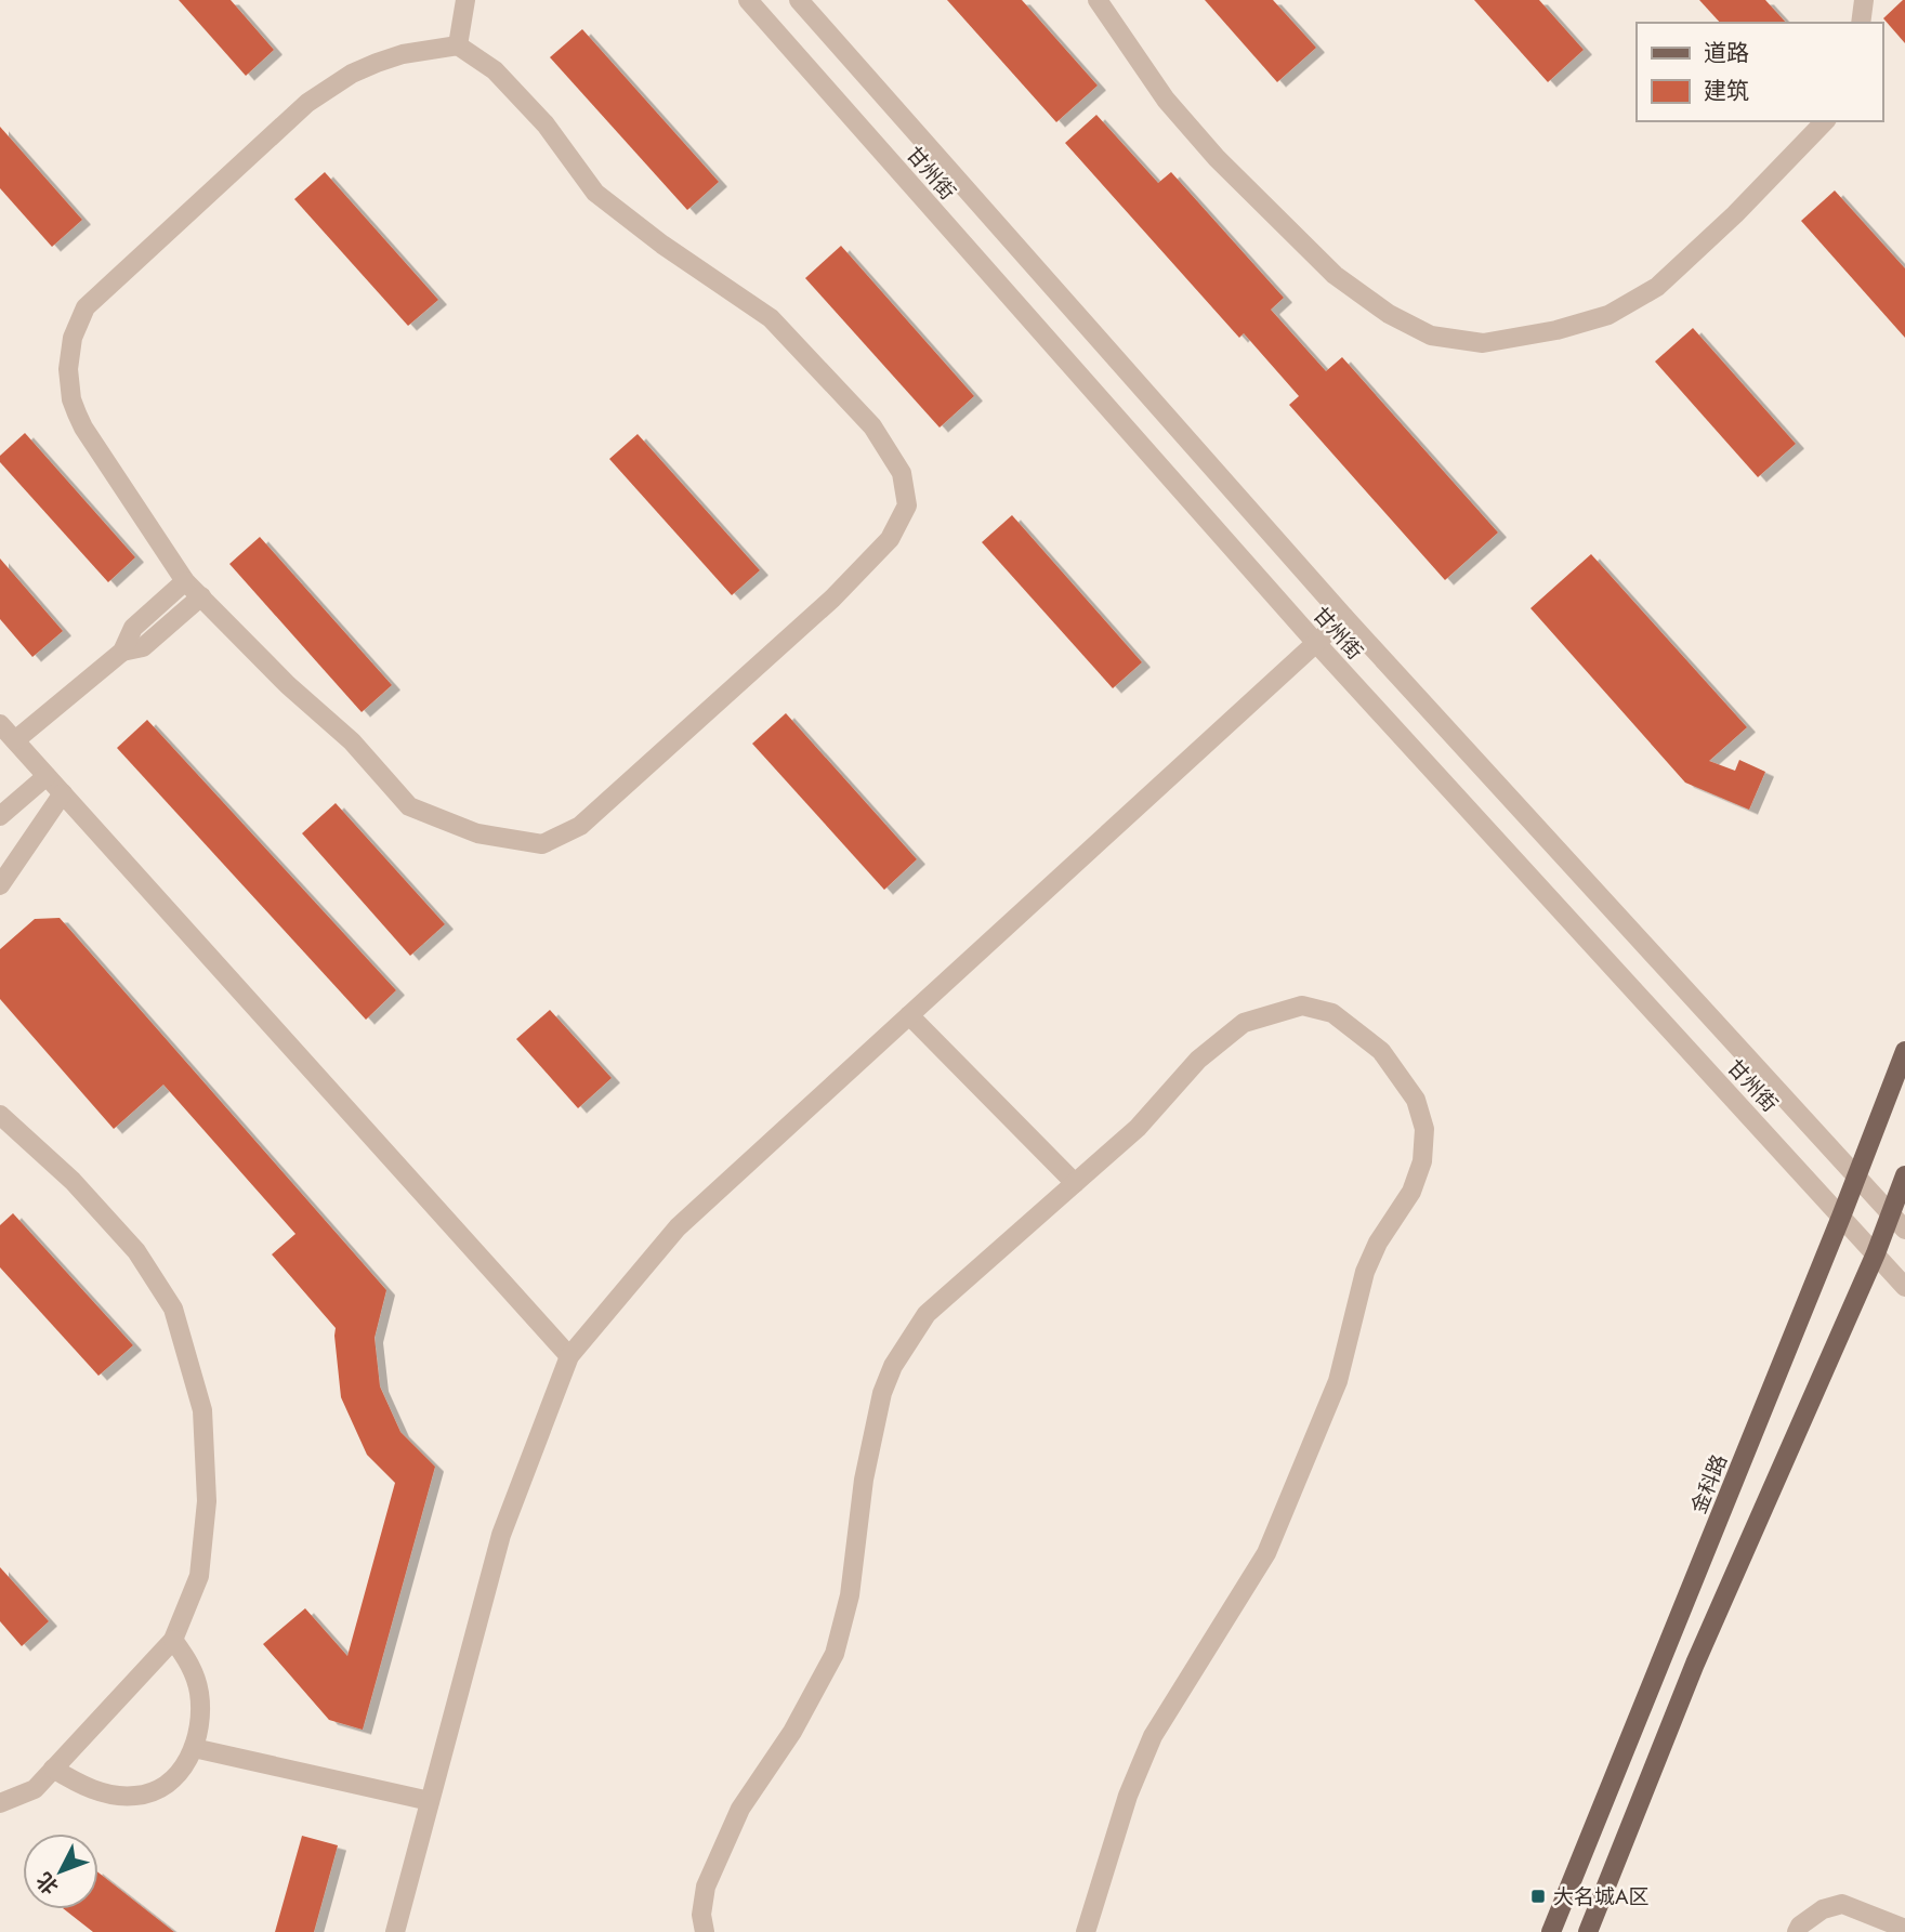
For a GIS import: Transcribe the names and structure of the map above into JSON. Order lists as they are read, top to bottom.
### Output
{
  "streets": {
    "main road": ["金科路"],
    "street": ["甘州街"]
  },
  "crossings": [
    ["甘州街", "金科路"]
  ],
  "places": {
    "transit": ["大名城A区"]
  },
  "legend": ["道路", "建筑"],
  "north": "bottom left"
}
